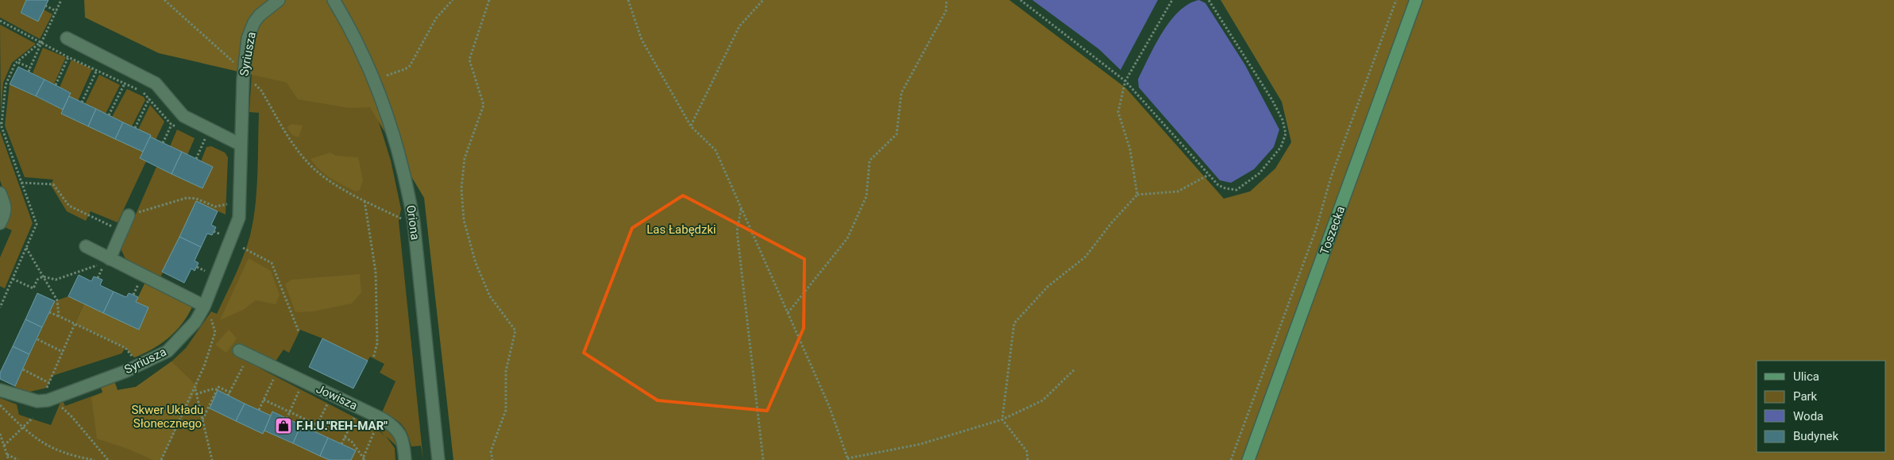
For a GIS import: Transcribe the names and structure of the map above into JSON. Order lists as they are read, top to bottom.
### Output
{
  "streets": {
    "main road": ["Toszecka"],
    "street": ["Syriusza", "Oriona", "Jowisza"]
  },
  "parks": ["Las Łabędzki", "Skwer Układu Słonecznego"],
  "places": {
    "shop": ["F.H.U.\"REH-MAR\""]
  },
  "legend": [
    "Ulica",
    "Park",
    "Woda",
    "Budynek"
  ]
}
